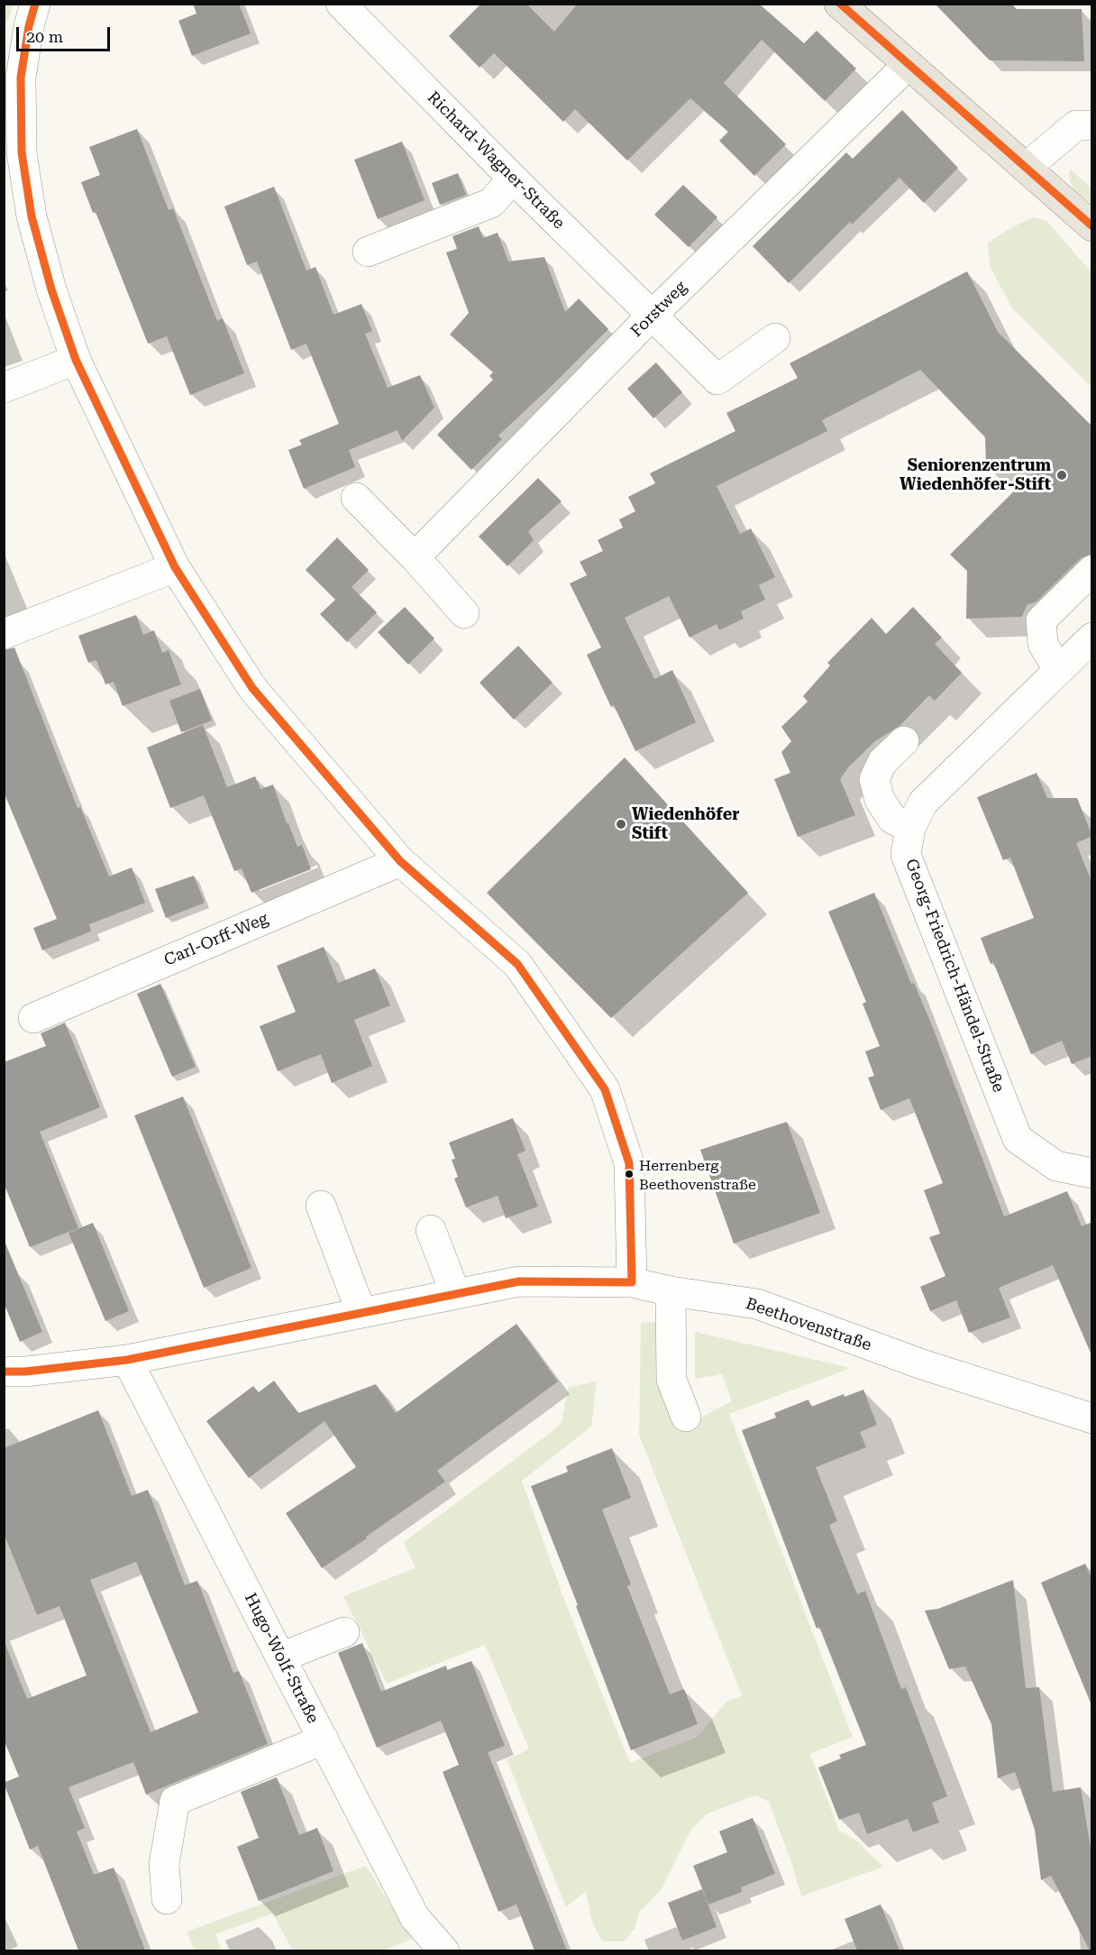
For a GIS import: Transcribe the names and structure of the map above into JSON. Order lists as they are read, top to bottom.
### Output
{
  "streets": {
    "street": [
      "Richard-Wagner-Straße",
      "Forstweg",
      "Carl-Orff-Weg",
      "Georg-Friedrich-Händel-Straße",
      "Beethovenstraße",
      "Hugo-Wolf-Straße"
    ]
  },
  "crossings": [
    ["Richard-Wagner-Straße", "Forstweg"],
    ["Beethovenstraße", "Hugo-Wolf-Straße"]
  ],
  "places": ["Seniorenzentrum Wiedenhöfer-Stift", "Wiedenhöfer Stift", "Herrenberg Beethovenstraße"],
  "scale_bar": "20 m"
}
